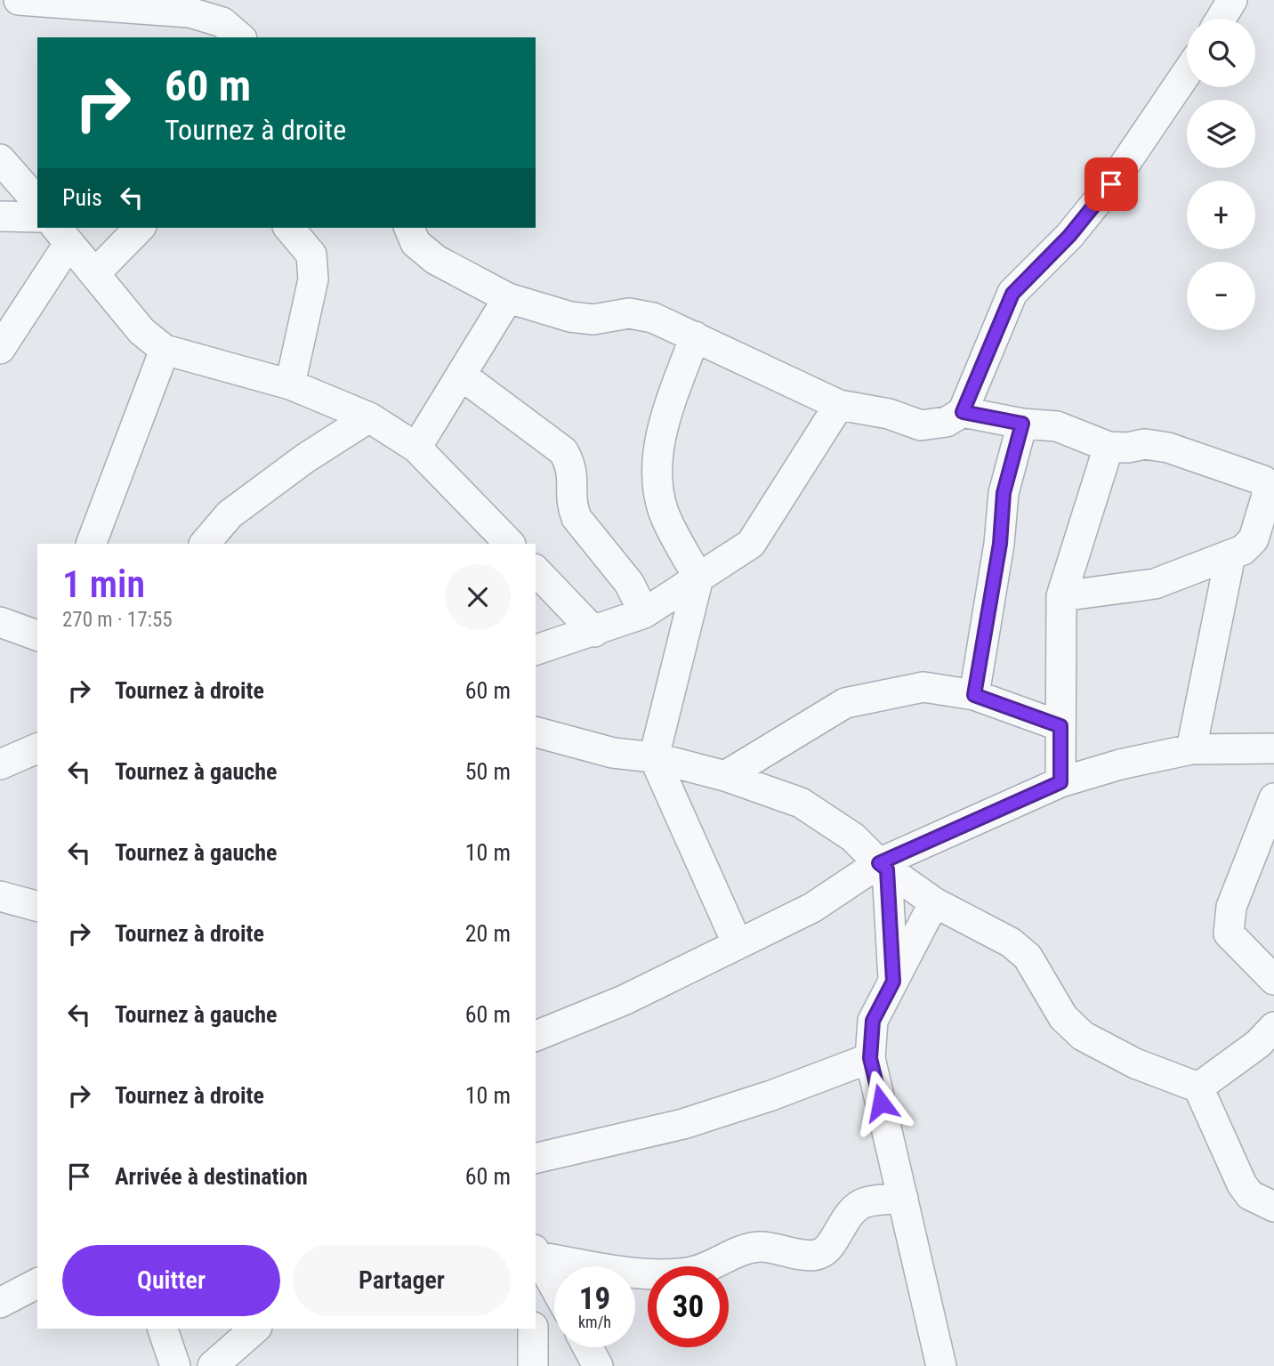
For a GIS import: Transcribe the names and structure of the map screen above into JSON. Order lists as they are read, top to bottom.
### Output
{
  "page": {
    "map_buttons": ["+", "−"],
    "turn": ["60 m", "Tournez à droite"],
    "then": "Puis",
    "heading": ["1 min", "270 m · 17:55"],
    "list": [
      {
        "name": "Tournez à droite",
        "value": "60 m"
      },
      {
        "name": "Tournez à gauche",
        "value": "50 m"
      },
      {
        "name": "Tournez à gauche",
        "value": "10 m"
      },
      {
        "name": "Tournez à droite",
        "value": "20 m"
      },
      {
        "name": "Tournez à gauche",
        "value": "60 m"
      },
      {
        "name": "Tournez à droite",
        "value": "10 m"
      },
      {
        "name": "Arrivée à destination",
        "value": "60 m"
      }
    ],
    "buttons": ["Quitter", "Partager"],
    "speed": "19 km/h",
    "limit": "30"
  }
}
